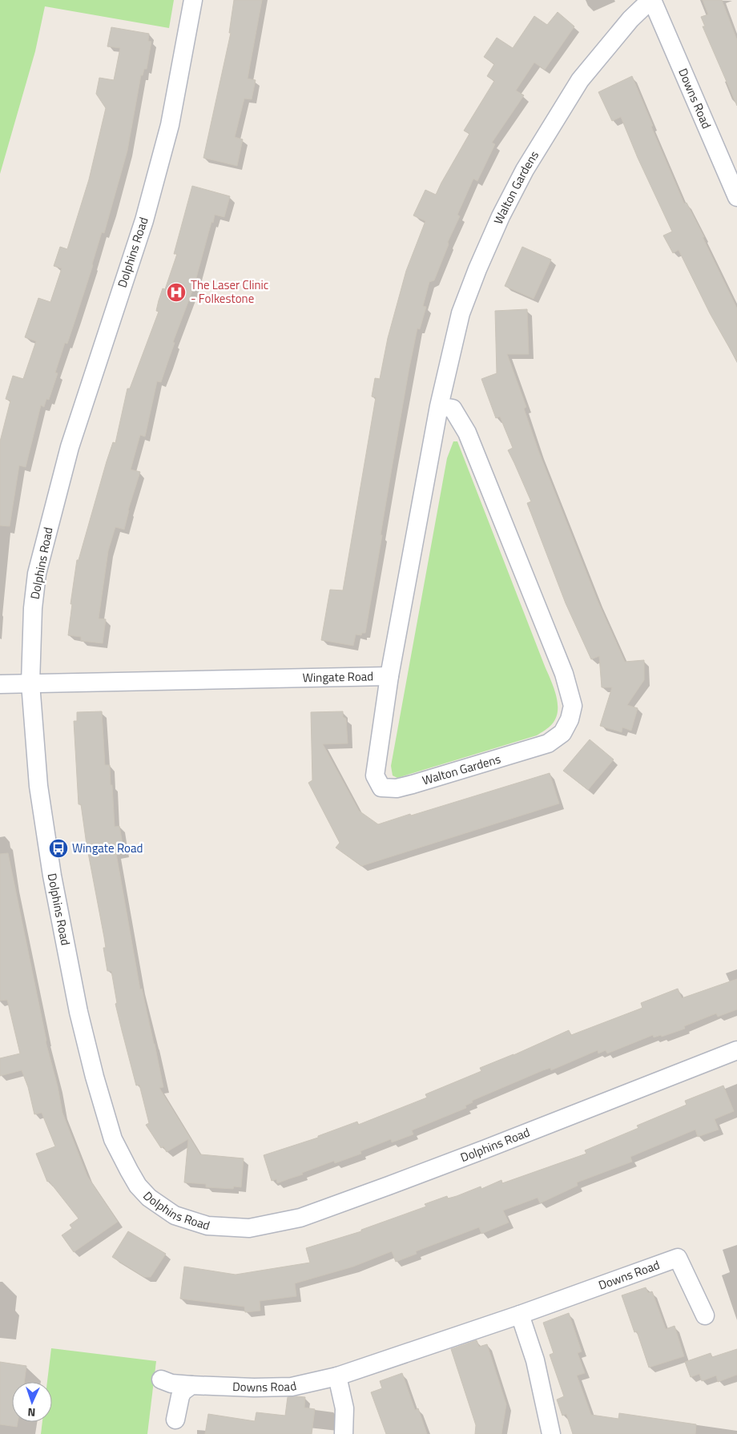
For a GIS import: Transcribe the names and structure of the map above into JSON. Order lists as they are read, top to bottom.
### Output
{
  "streets": {
    "street": [
      "Downs Road",
      "Walton Gardens",
      "Dolphins Road",
      "Wingate Road"
    ]
  },
  "crossings": [
    ["Downs Road", "Walton Gardens"],
    ["Walton Gardens", "Wingate Road"],
    ["Dolphins Road", "Wingate Road"]
  ],
  "places": {
    "hospital": ["The Laser Clinic - Folkestone"],
    "bus stop": ["Wingate Road"]
  },
  "north": "bottom"
}
